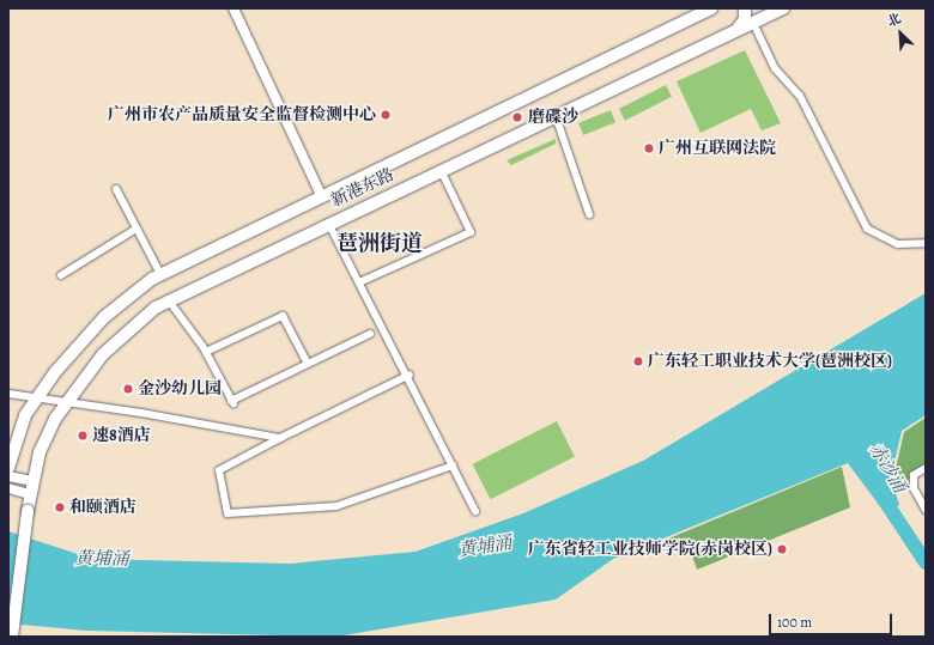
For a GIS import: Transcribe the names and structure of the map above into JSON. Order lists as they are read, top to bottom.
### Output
{
  "streets": {
    "main road": ["新港东路"]
  },
  "districts": ["琶洲街道"],
  "water": ["赤沙涌", "黄埔涌"],
  "places": [
    "广州市农产品质量安全监督检测中心",
    "磨碟沙",
    "广州互联网法院",
    "广东轻工职业技术大学(琶洲校区)",
    "金沙幼儿园",
    "速8酒店",
    "和颐酒店",
    "广东省轻工业技师学院(赤岗校区)"
  ],
  "scale_bar": "100 m",
  "north": "top left"
}
